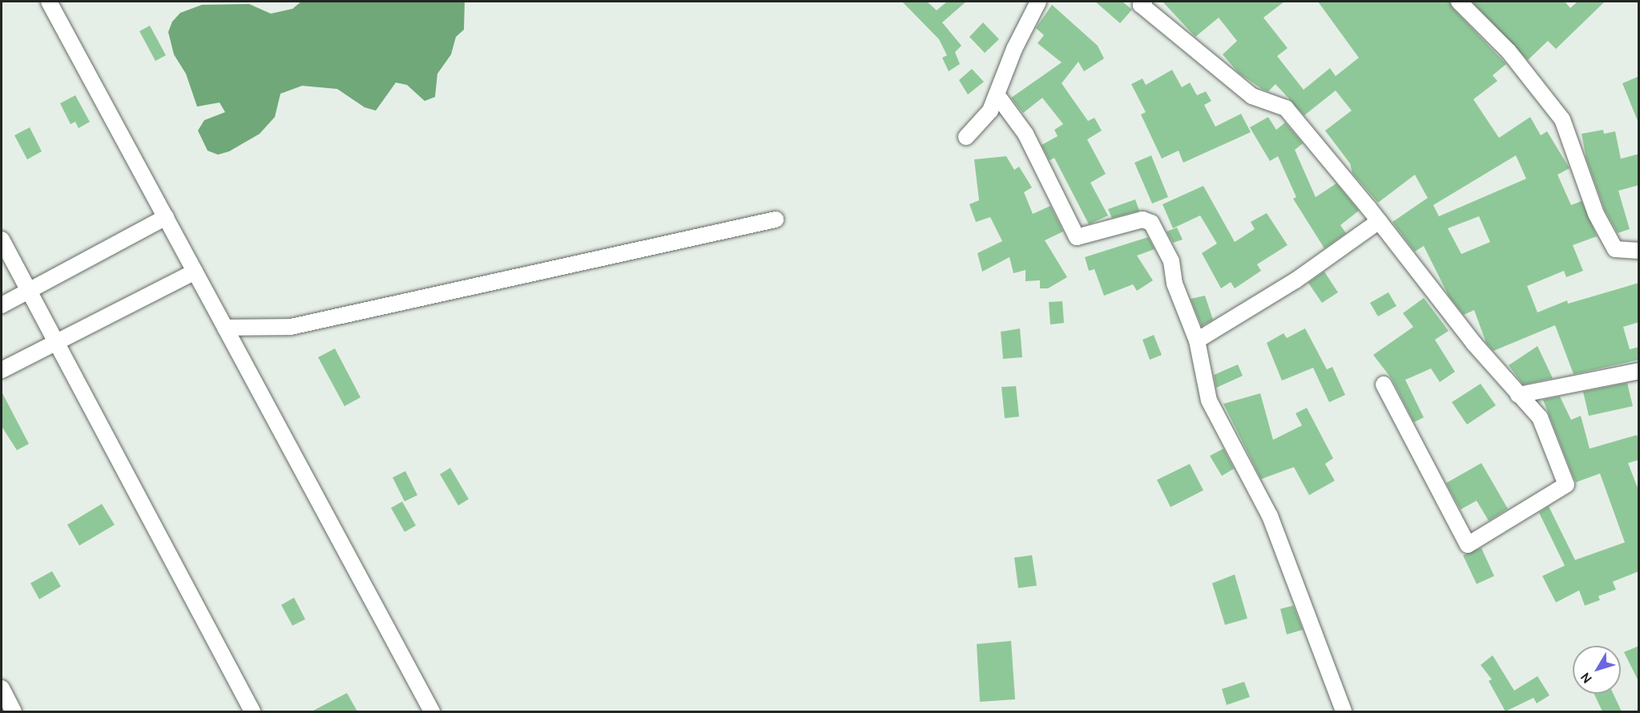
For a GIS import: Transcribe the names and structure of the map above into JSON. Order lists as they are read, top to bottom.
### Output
{
  "north": "bottom left"
}
